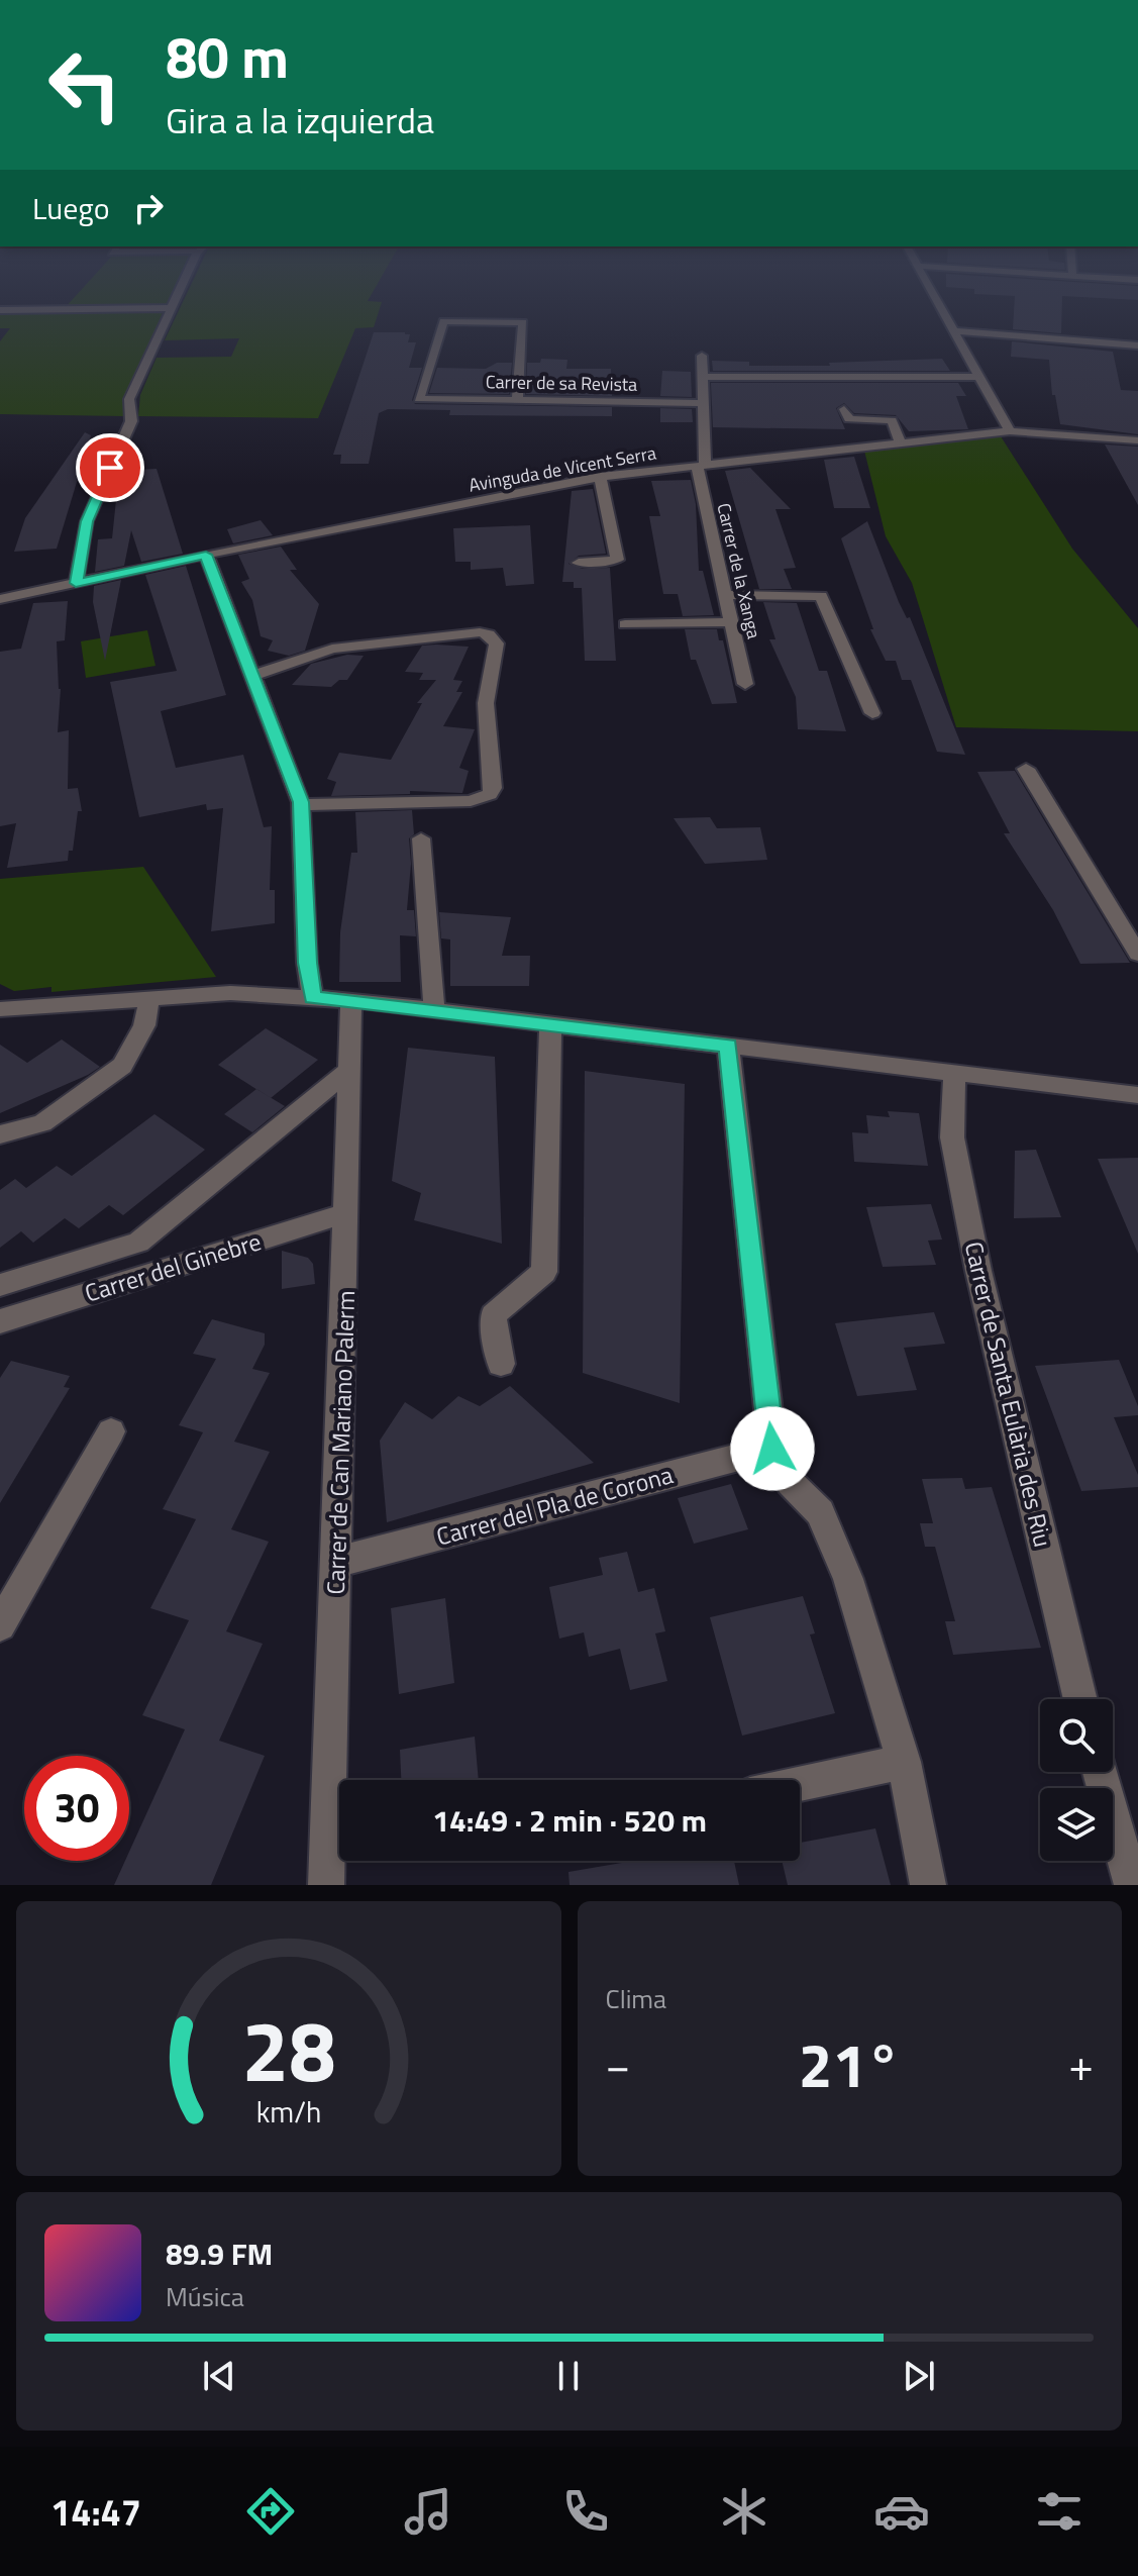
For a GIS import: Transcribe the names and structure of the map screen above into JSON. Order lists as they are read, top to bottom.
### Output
{
  "streets": {
    "street": [
      "Carrer de sa Revista",
      "Avinguda de Vicent Serra",
      "Carrer de la Xanga",
      "Carrer del Ginebre",
      "Carrer de Santa Eulària des Riu",
      "Carrer de Can Mariano Palerm",
      "Carrer del Pla de Corona"
    ]
  },
  "crossings": [
    ["Carrer de sa Revista", "Carrer de la Xanga"],
    ["Avinguda de Vicent Serra", "Carrer de la Xanga"],
    ["Carrer del Ginebre", "Carrer de Can Mariano Palerm"],
    ["Carrer de Can Mariano Palerm", "Carrer del Pla de Corona"]
  ],
  "page": {
    "turn": ["80 m", "Gira a la izquierda"],
    "then": "Luego",
    "limit": "30",
    "trip": "14:49 · 2 min · 520 m",
    "tile": "Clima",
    "heat": ["−", "21°", "+"],
    "song": ["89.9 FM", "Música"],
    "tabs": "14:47",
    "gauge": ["28", "km/h"]
  }
}
